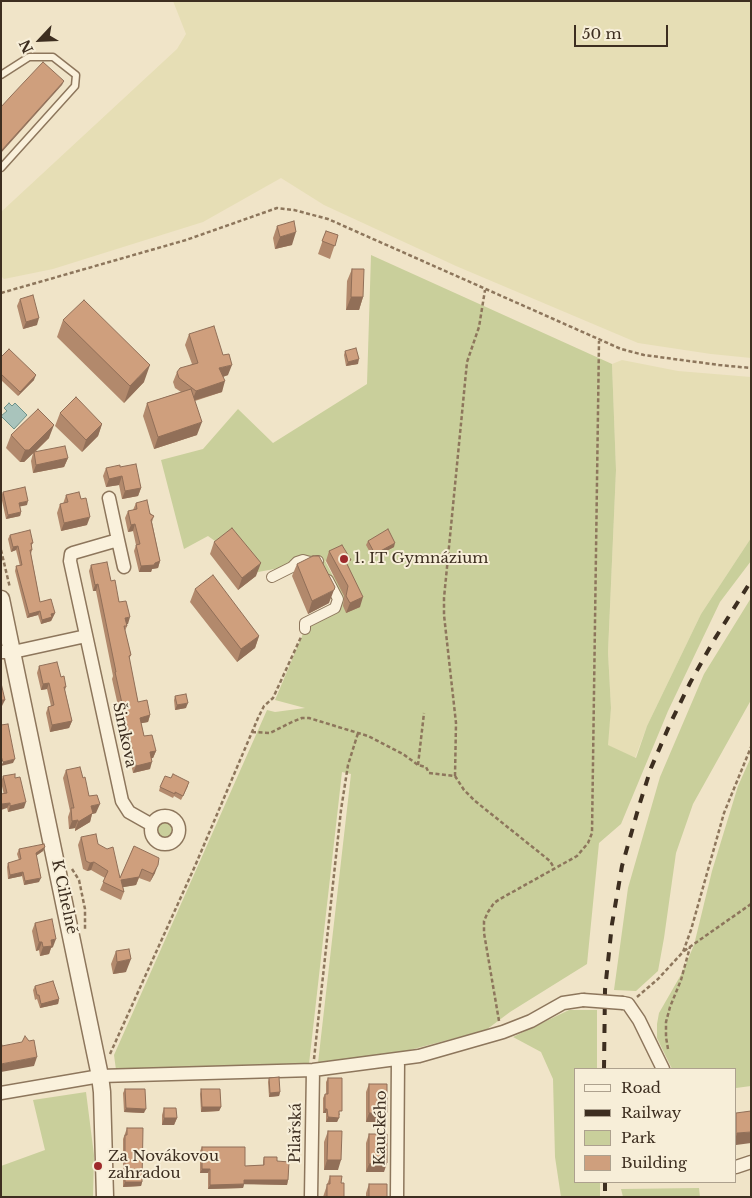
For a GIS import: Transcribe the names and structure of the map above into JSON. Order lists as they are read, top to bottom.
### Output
{
  "streets": {
    "street": [
      "Šimkova",
      "K Cihelně",
      "Kauckého",
      "Pilařská"
    ]
  },
  "places": ["1. IT Gymnázium", "Za Novákovou zahradou"],
  "legend": [
    "Road",
    "Railway",
    "Park",
    "Building"
  ],
  "scale_bar": "50 m",
  "north": "bottom left"
}
